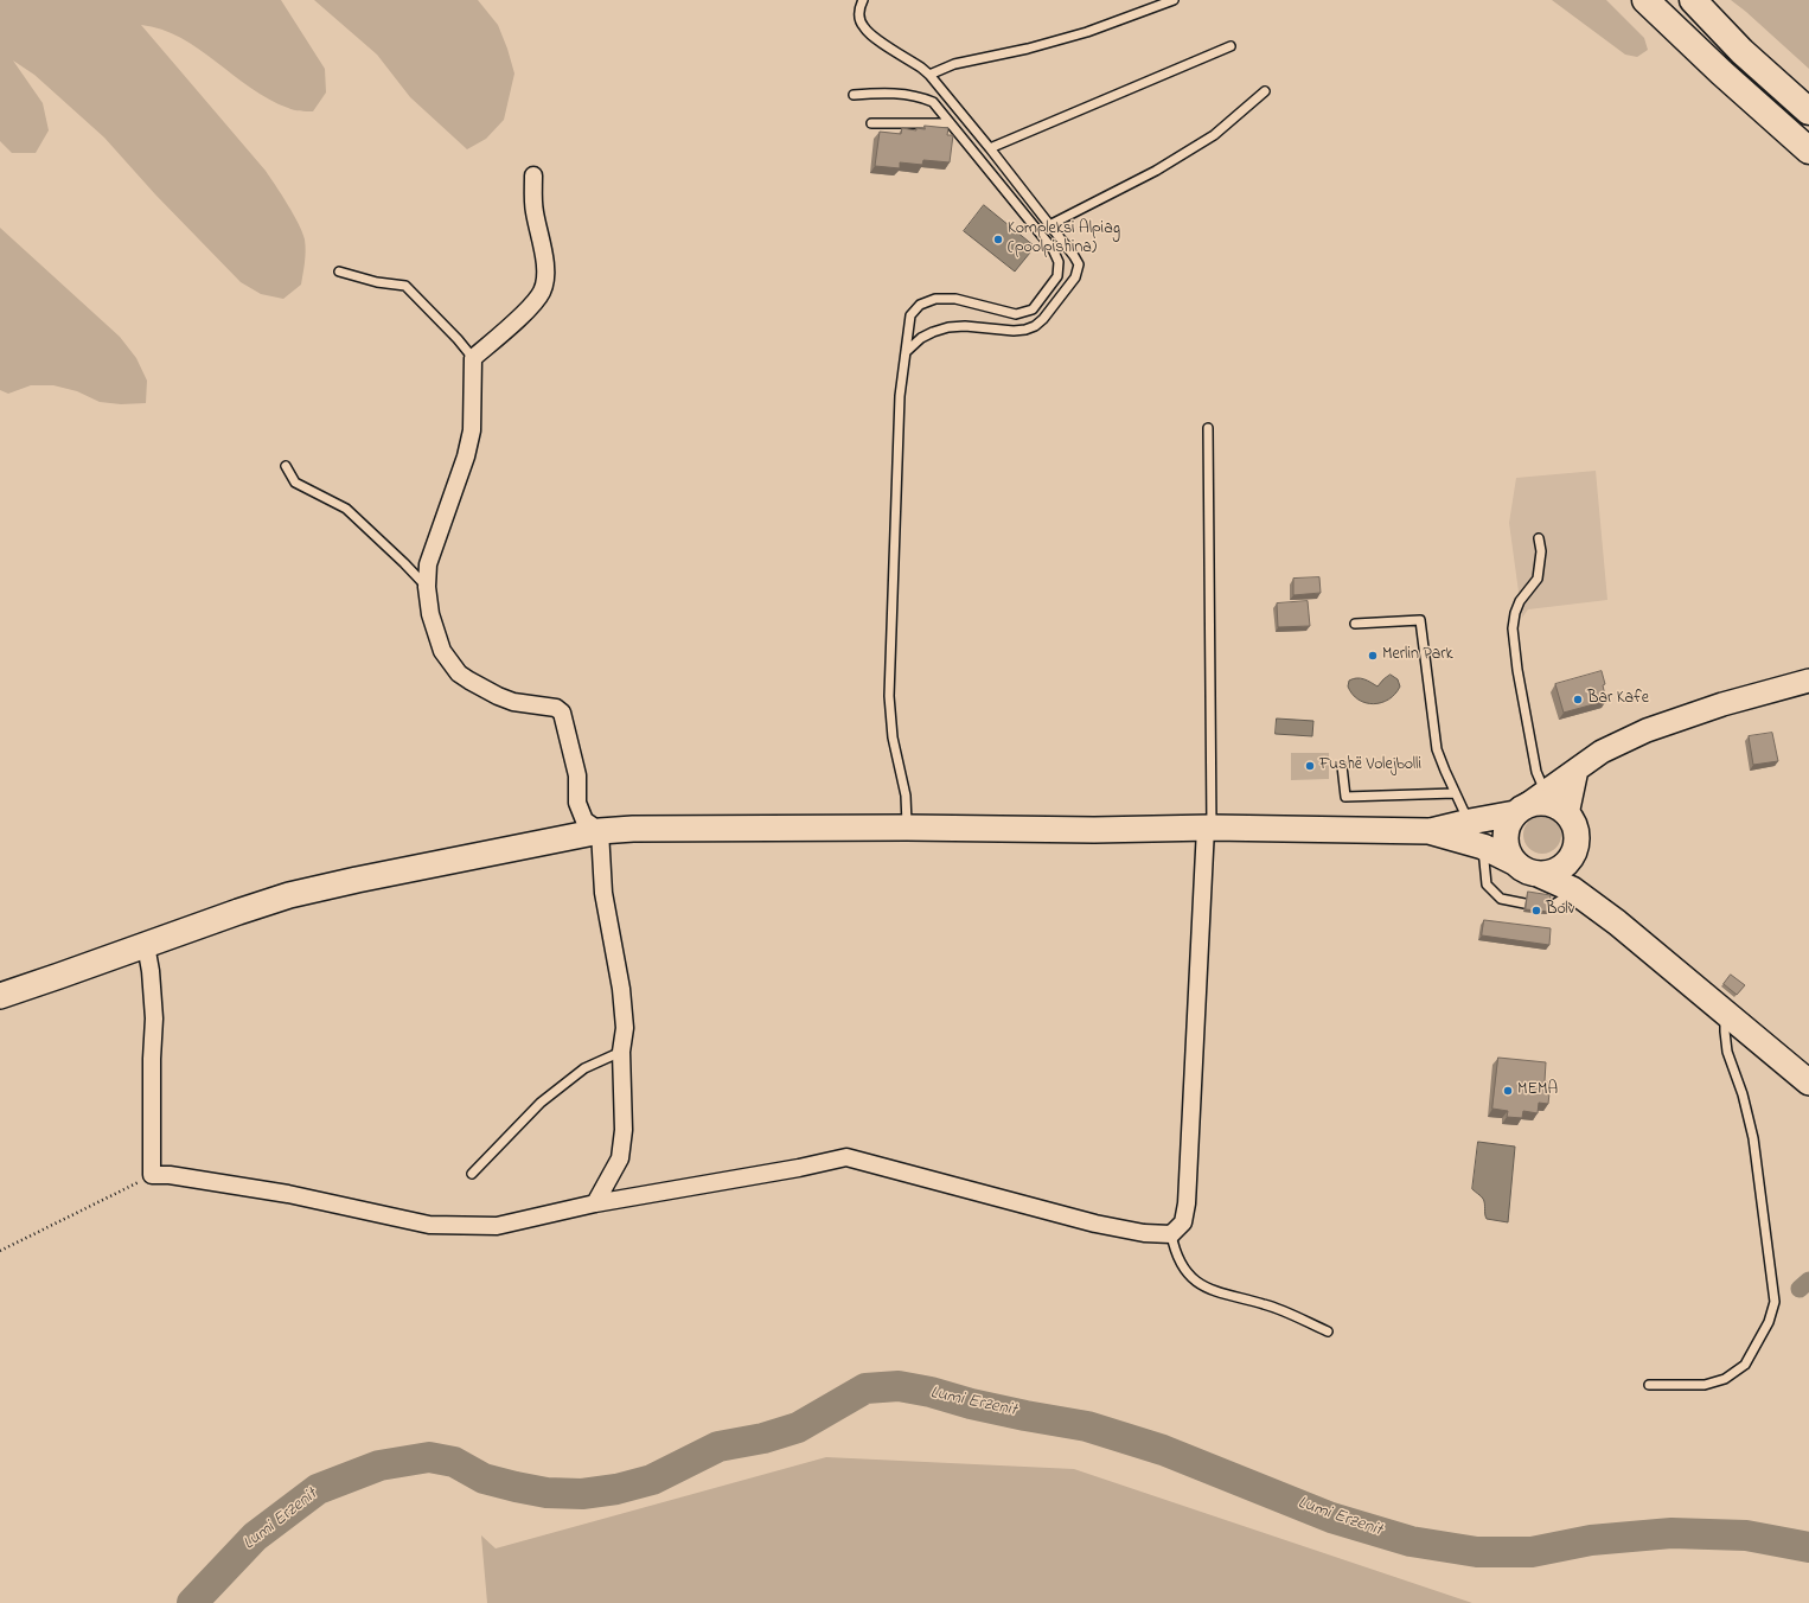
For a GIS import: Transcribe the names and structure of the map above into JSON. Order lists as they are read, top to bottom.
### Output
{
  "water": ["Lumi Erzenit"],
  "places": [
    "Kompleksi Alpiag (poolpishina)",
    "Merlin Park",
    "Bar Kafe",
    "Fushë Volejbolli",
    "Bolv",
    "MEMA"
  ]
}
